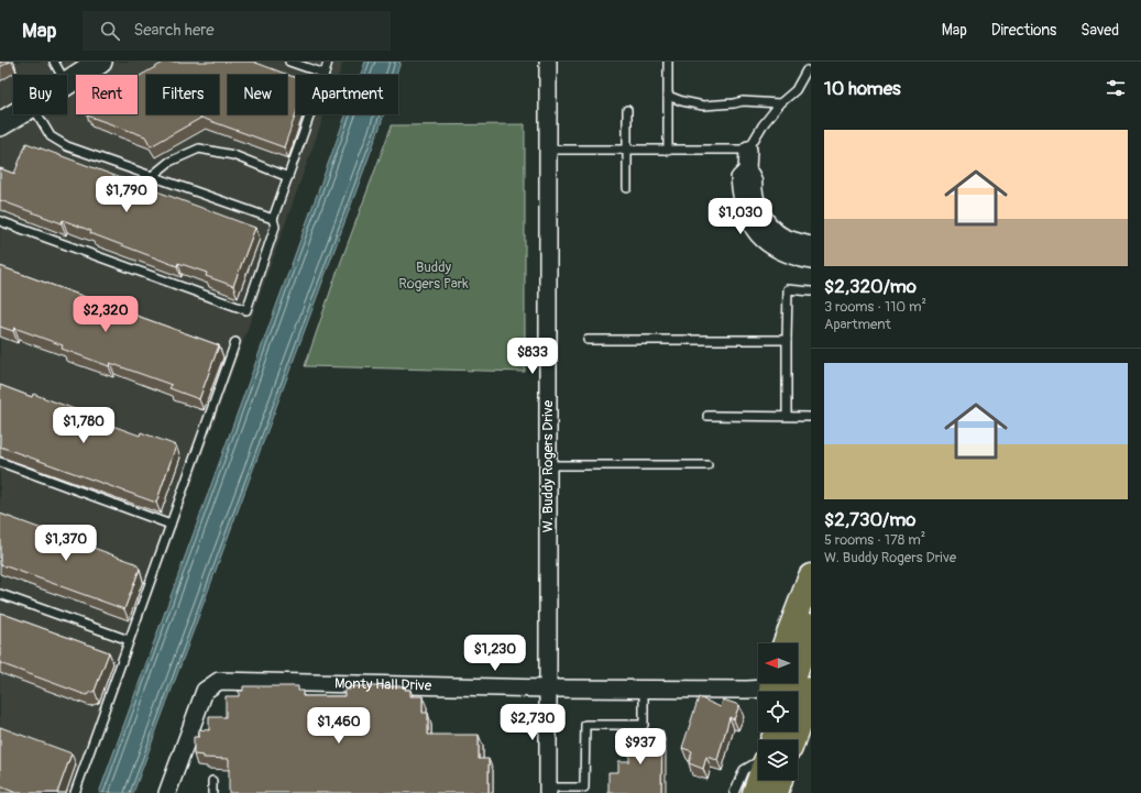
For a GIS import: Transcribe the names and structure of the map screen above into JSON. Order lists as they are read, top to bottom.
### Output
{
  "streets": {
    "street": ["W. Buddy Rogers Drive", "Monty Hall Drive"]
  },
  "crossings": [
    ["W. Buddy Rogers Drive", "Monty Hall Drive"]
  ],
  "parks": ["Buddy Rogers Park"],
  "north": "left",
  "page": {
    "header": "Map",
    "search": "Search here",
    "nav": ["Map", "Directions", "Saved"],
    "heading": "10 homes",
    "chip": [
      "Buy",
      "Rent",
      "Filters",
      "New",
      "Apartment"
    ],
    "list": [
      {
        "name": "$2,320/mo",
        "note": "3 rooms · 110 m² · Apartment"
      },
      {
        "name": "$2,730/mo",
        "note": "5 rooms · 178 m² · W. Buddy Rogers Drive"
      }
    ],
    "price": [
      "$1,790",
      "$1,030",
      "$2,320",
      "$833",
      "$1,780",
      "$1,370",
      "$1,230",
      "$2,730",
      "$1,460",
      "$937"
    ]
  }
}
